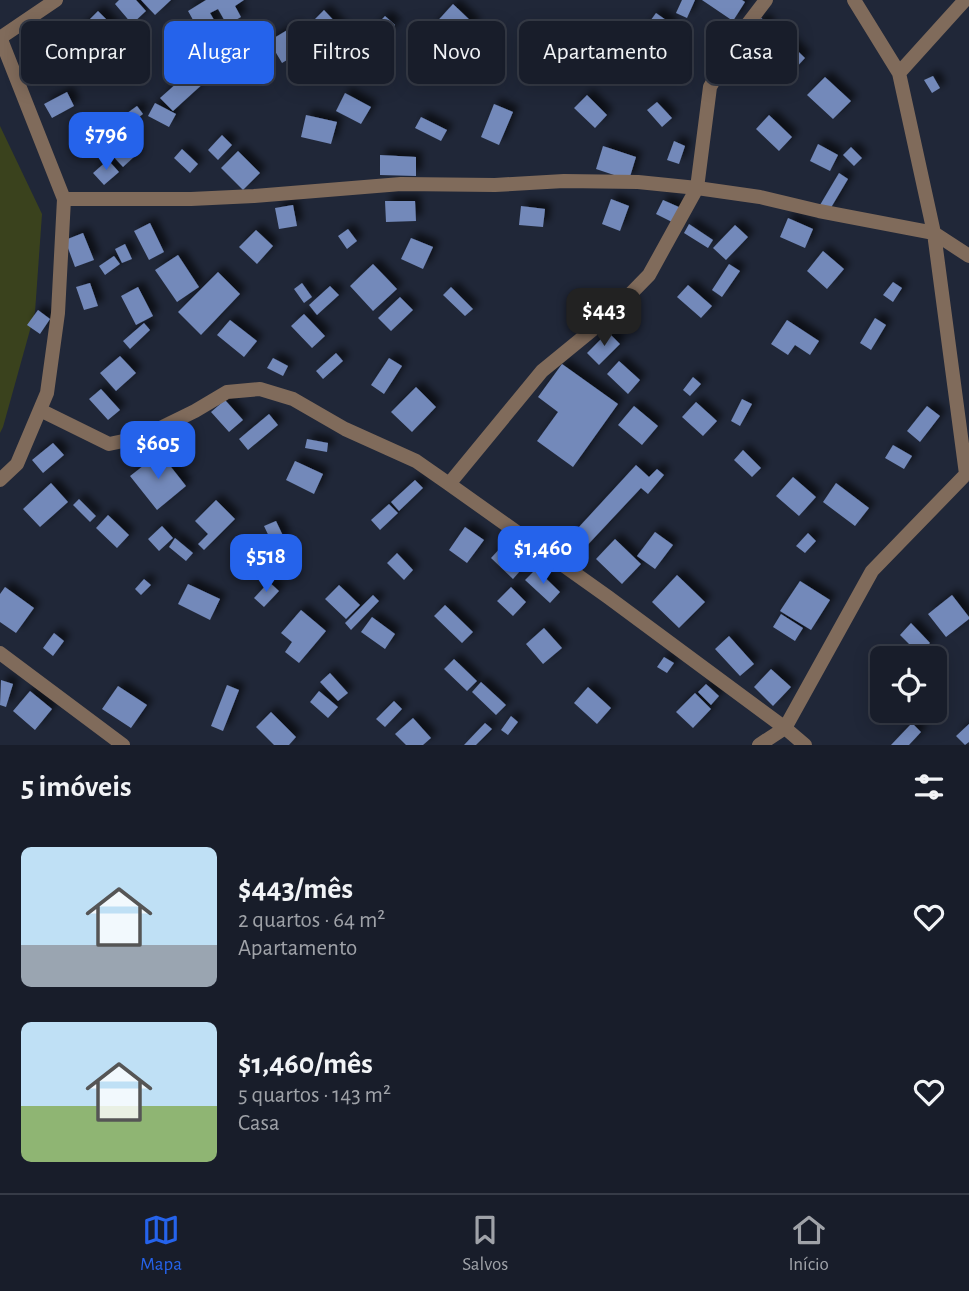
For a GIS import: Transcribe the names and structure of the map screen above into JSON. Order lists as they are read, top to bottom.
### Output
{
  "page": {
    "chip": [
      "Comprar",
      "Alugar",
      "Filtros",
      "Novo",
      "Apartamento",
      "Casa"
    ],
    "price": [
      "$796",
      "$443",
      "$605",
      "$1,460",
      "$518"
    ],
    "heading": "5 imóveis",
    "list": [
      {
        "name": "$443/mês",
        "note": "2 quartos · 64 m² · Apartamento"
      },
      {
        "name": "$1,460/mês",
        "note": "5 quartos · 143 m² · Casa"
      }
    ],
    "tabs": ["Mapa", "Salvos", "Início"]
  }
}
